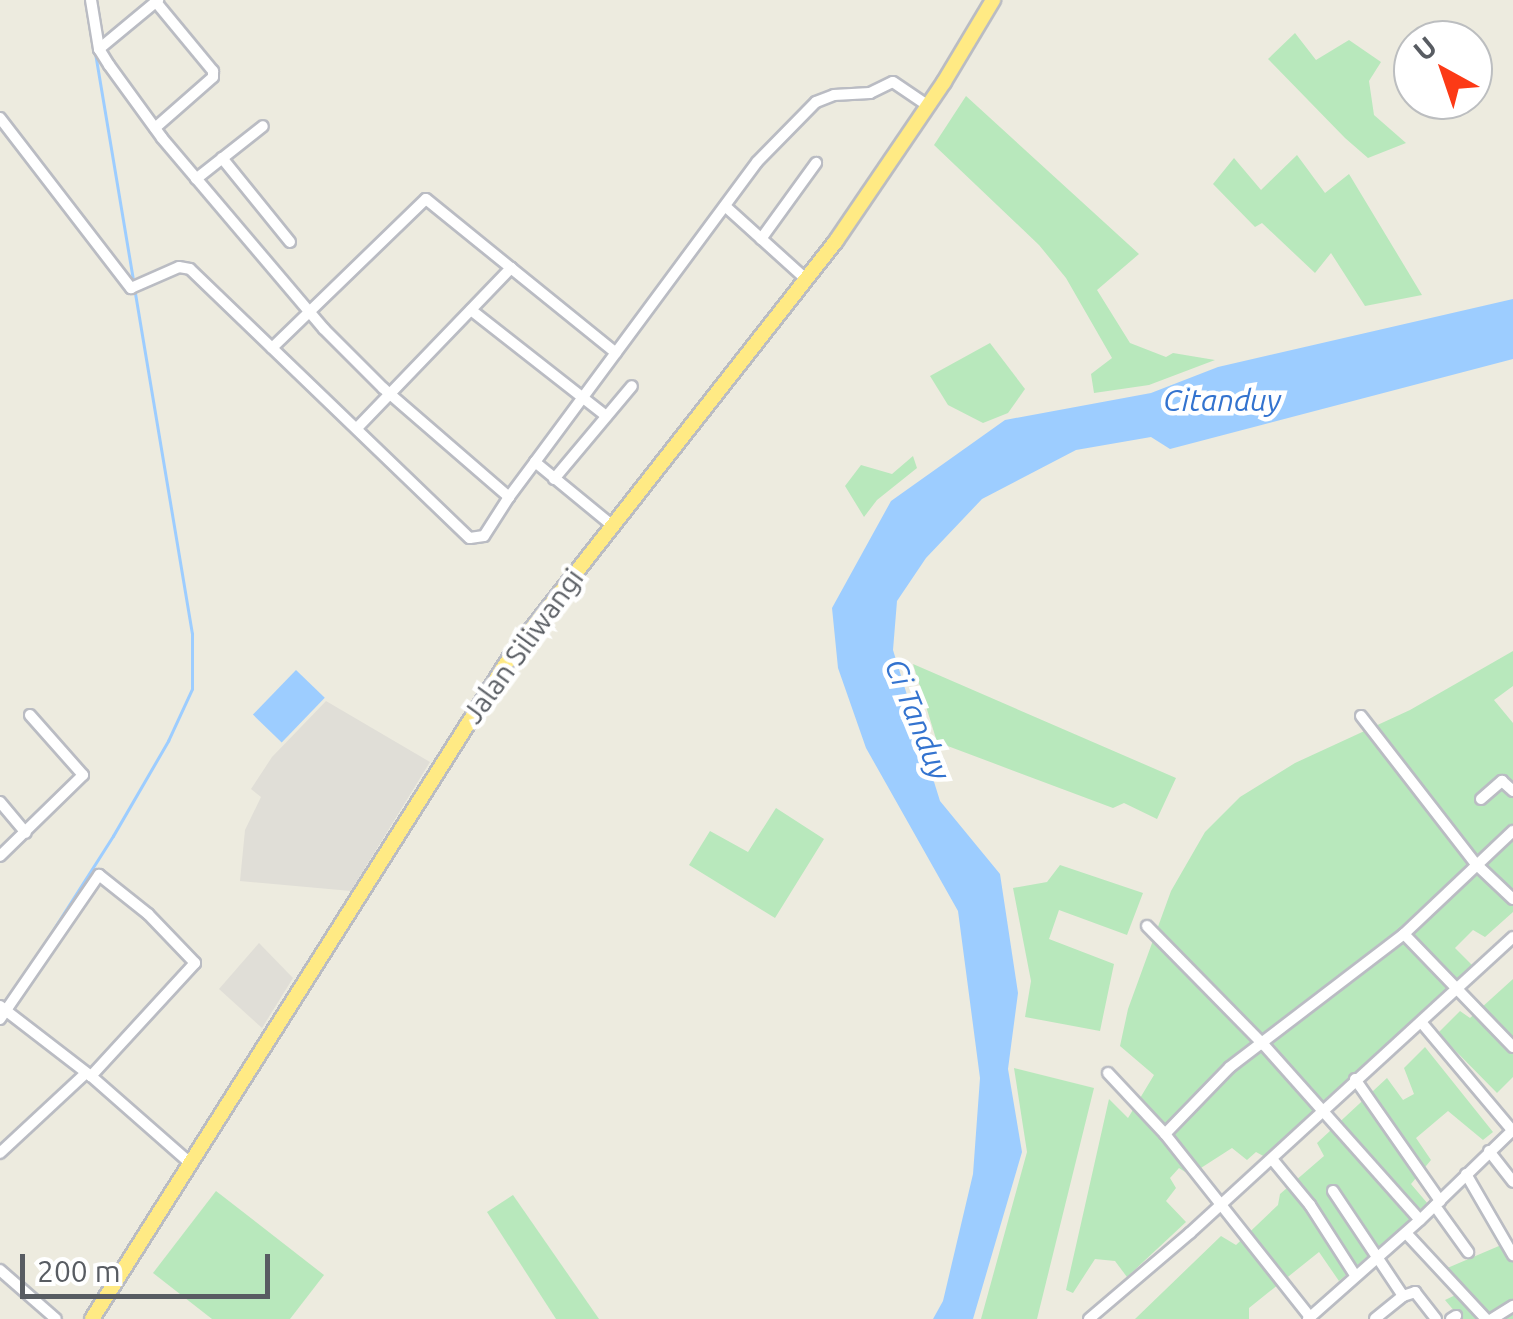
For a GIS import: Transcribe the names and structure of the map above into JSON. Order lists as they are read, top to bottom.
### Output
{
  "streets": {
    "highway": ["Jalan Siliwangi"]
  },
  "water": ["Citanduy", "Ci Tanduy"],
  "scale_bar": "200 m",
  "north": "top left"
}
